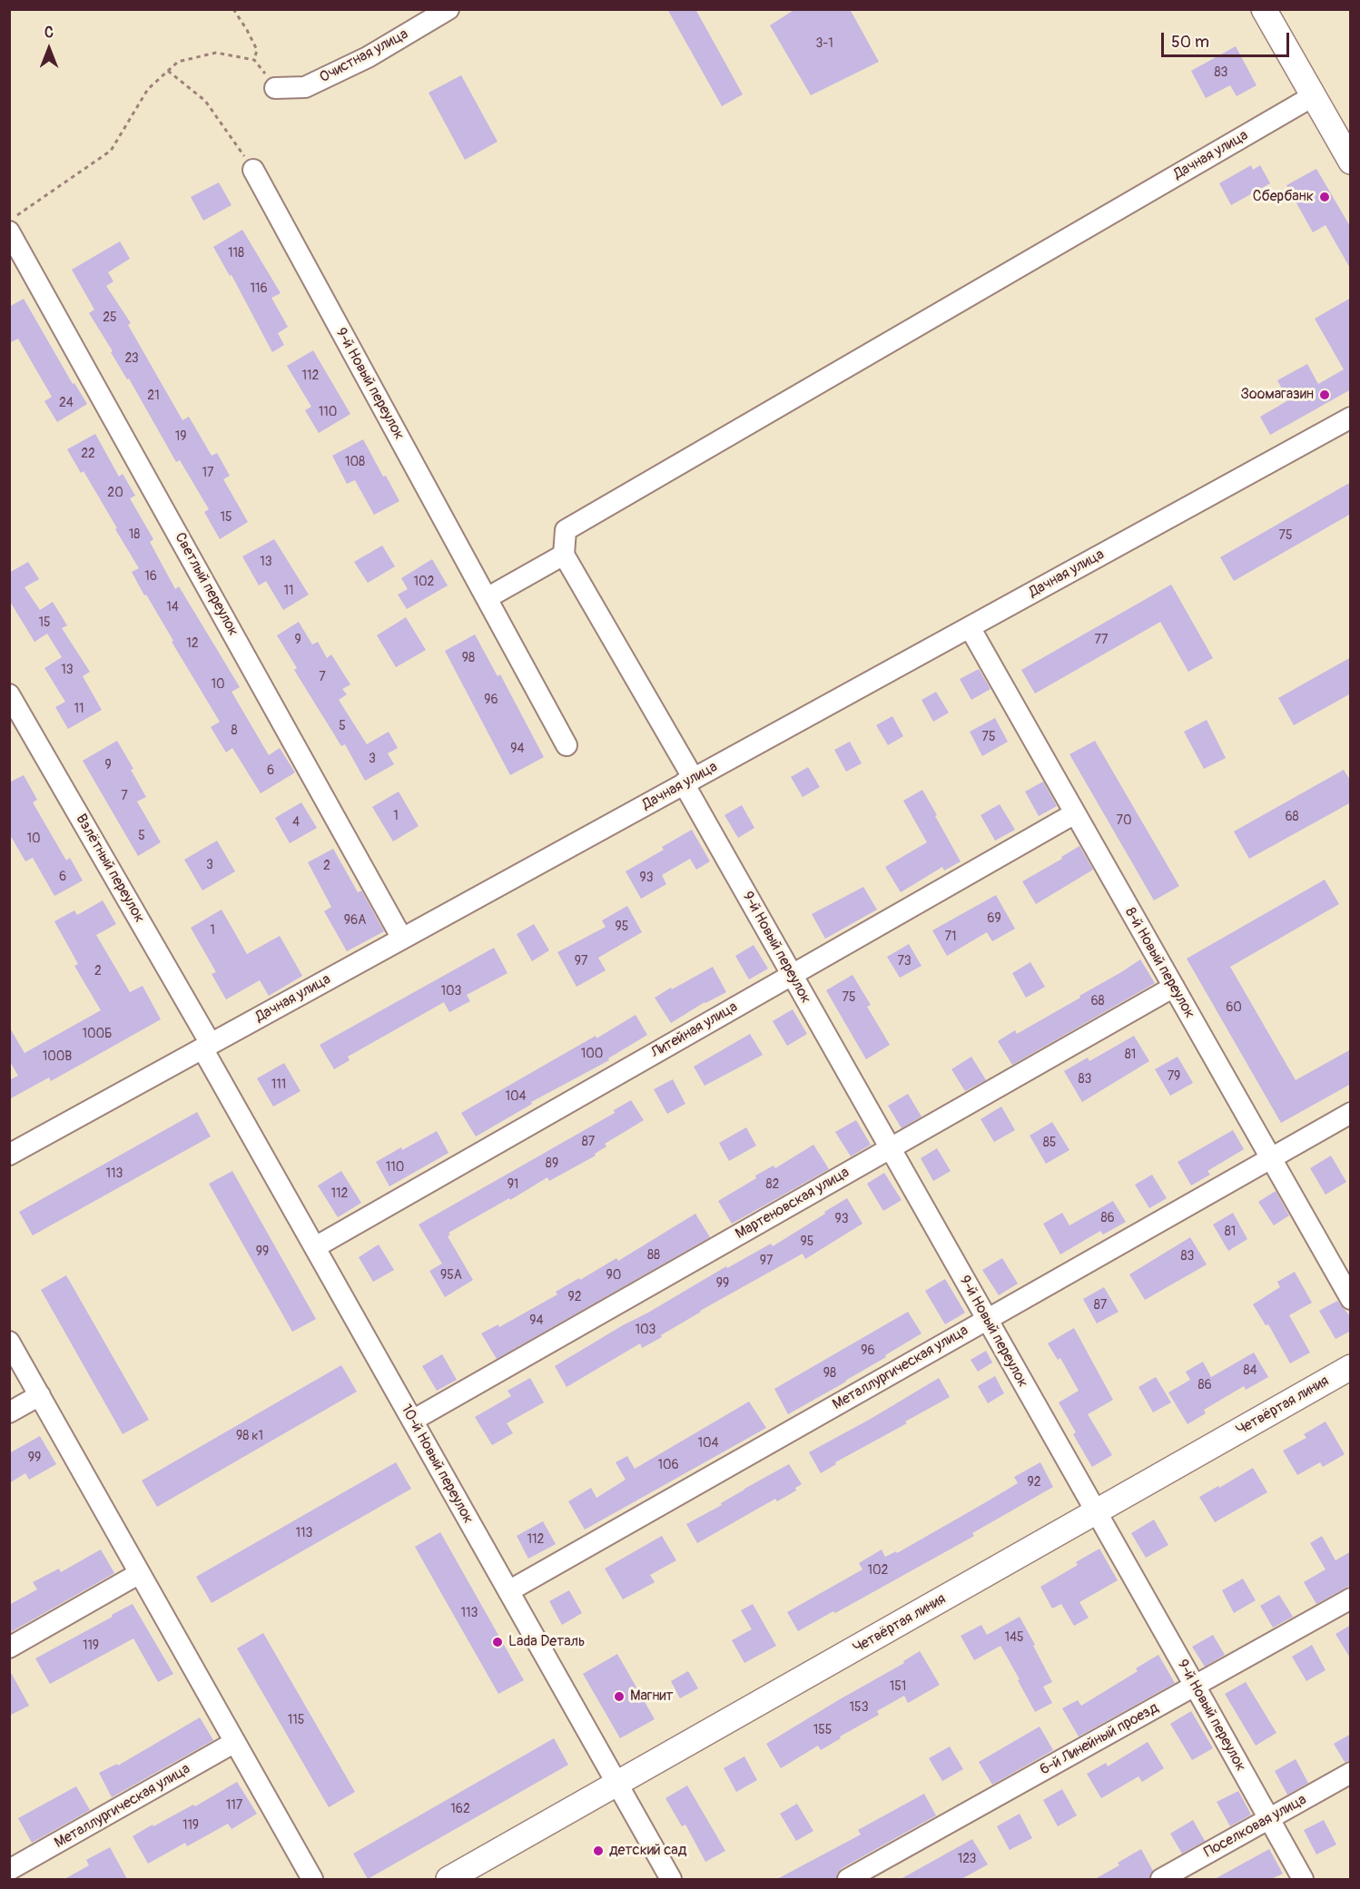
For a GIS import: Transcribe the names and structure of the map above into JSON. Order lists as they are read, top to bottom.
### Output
{
  "streets": {
    "street": [
      "Очистная улица",
      "Дачная улица",
      "9-й Новый переулок",
      "Светлый переулок",
      "Взлётный переулок",
      "8-й Новый переулок",
      "Литейная улица",
      "Мартеновская улица",
      "Металлургическая улица",
      "Четвёртая линия",
      "10-й Новый переулок",
      "6-й Линейный проезд",
      "Поселковая улица"
    ]
  },
  "crossings": [
    ["Дачная улица", "9-й Новый переулок"],
    ["Дачная улица", "Светлый переулок"],
    ["Дачная улица", "Взлётный переулок"],
    ["Дачная улица", "8-й Новый переулок"],
    ["Дачная улица", "10-й Новый переулок"],
    ["9-й Новый переулок", "Литейная улица"],
    ["9-й Новый переулок", "Мартеновская улица"],
    ["9-й Новый переулок", "Металлургическая улица"],
    ["9-й Новый переулок", "Четвёртая линия"],
    ["9-й Новый переулок", "6-й Линейный проезд"],
    ["9-й Новый переулок", "Поселковая улица"],
    ["Взлётный переулок", "10-й Новый переулок"],
    ["8-й Новый переулок", "Литейная улица"],
    ["8-й Новый переулок", "Мартеновская улица"],
    ["8-й Новый переулок", "Металлургическая улица"],
    ["Литейная улица", "10-й Новый переулок"],
    ["Мартеновская улица", "10-й Новый переулок"],
    ["Металлургическая улица", "10-й Новый переулок"],
    ["Четвёртая линия", "10-й Новый переулок"]
  ],
  "places": [
    "Сбербанк",
    "Зоомагазин",
    "Lada Dеталь",
    "Магнит",
    "детский сад"
  ],
  "house_numbers": [
    "3-1",
    "83",
    "118",
    "116",
    "25",
    "23",
    "112",
    "21",
    "24",
    "110",
    "19",
    "22",
    "108",
    "17",
    "20",
    "15",
    "18",
    "75",
    "13",
    "16",
    "102",
    "11",
    "14",
    "15",
    "9",
    "77",
    "12",
    "98",
    "13",
    "7",
    "10",
    "96",
    "11",
    "5",
    "8",
    "75",
    "94",
    "3",
    "9",
    "6",
    "7",
    "1",
    "68",
    "70",
    "4",
    "5",
    "10",
    "3",
    "2",
    "6",
    "93",
    "69",
    "96А",
    "95",
    "1",
    "71",
    "97",
    "73",
    "2",
    "103",
    "75",
    "68",
    "60",
    "100Б",
    "100",
    "81",
    "100В",
    "79",
    "83",
    "111",
    "104",
    "87",
    "85",
    "89",
    "110",
    "113",
    "91",
    "82",
    "112",
    "86",
    "93",
    "81",
    "95",
    "99",
    "88",
    "83",
    "97",
    "95А",
    "90",
    "99",
    "92",
    "87",
    "94",
    "103",
    "96",
    "84",
    "98",
    "86",
    "98 к1",
    "104",
    "99",
    "106",
    "92",
    "113",
    "112",
    "102",
    "113",
    "145",
    "119",
    "151",
    "153",
    "115",
    "155",
    "117",
    "162",
    "119",
    "123"
  ],
  "scale_bar": "50 m",
  "north": "top"
}
